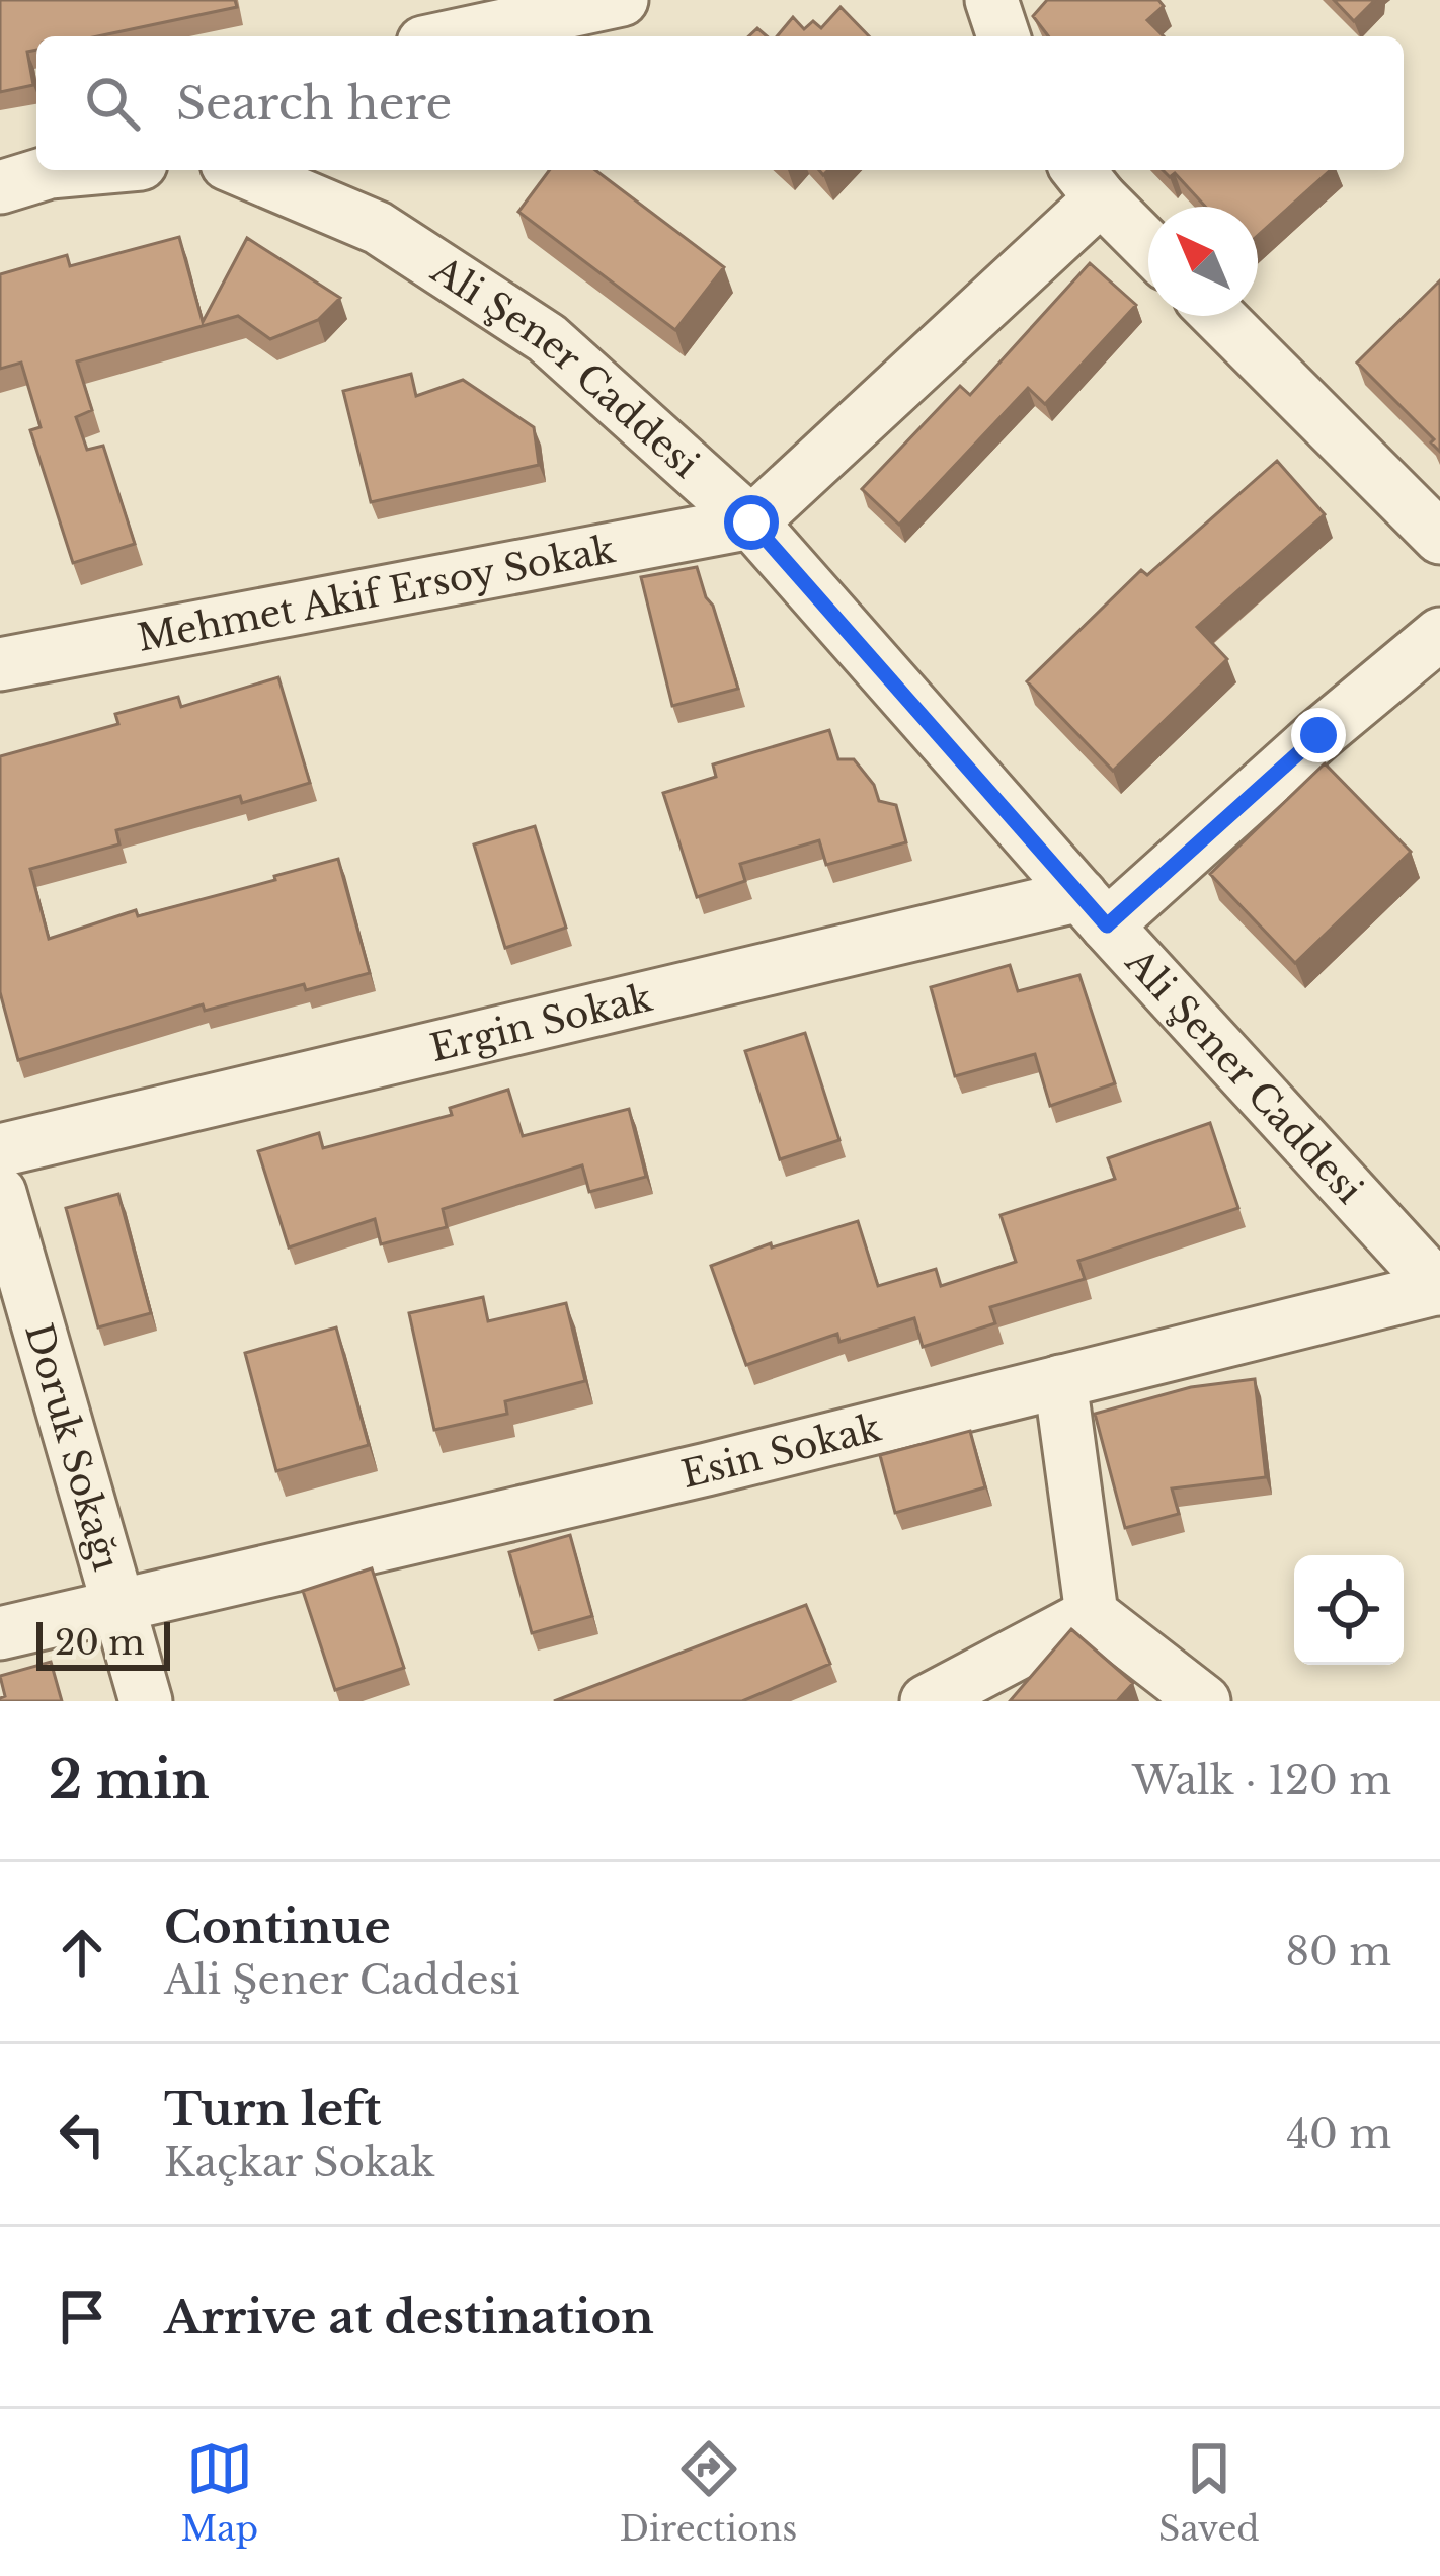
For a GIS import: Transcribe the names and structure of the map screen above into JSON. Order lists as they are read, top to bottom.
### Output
{
  "streets": {
    "street": [
      "Ali Şener Caddesi",
      "Mehmet Akif Ersoy Sokak",
      "Ergin Sokak",
      "Doruk Sokağı",
      "Esin Sokak"
    ]
  },
  "crossings": [
    ["Ali Şener Caddesi", "Mehmet Akif Ersoy Sokak"],
    ["Ali Şener Caddesi", "Ergin Sokak"],
    ["Ali Şener Caddesi", "Esin Sokak"],
    ["Doruk Sokağı", "Esin Sokak"]
  ],
  "scale_bar": "20 m",
  "north": "top left",
  "page": {
    "search": "Search here",
    "scale": "20 m",
    "heading": ["2 min", "Walk · 120 m"],
    "list": [
      ["Continue", "Ali Şener Caddesi", "80 m"],
      ["Turn left", "Kaçkar Sokak", "40 m"],
      "Arrive at destination"
    ],
    "nav": ["Map", "Directions", "Saved"]
  }
}
